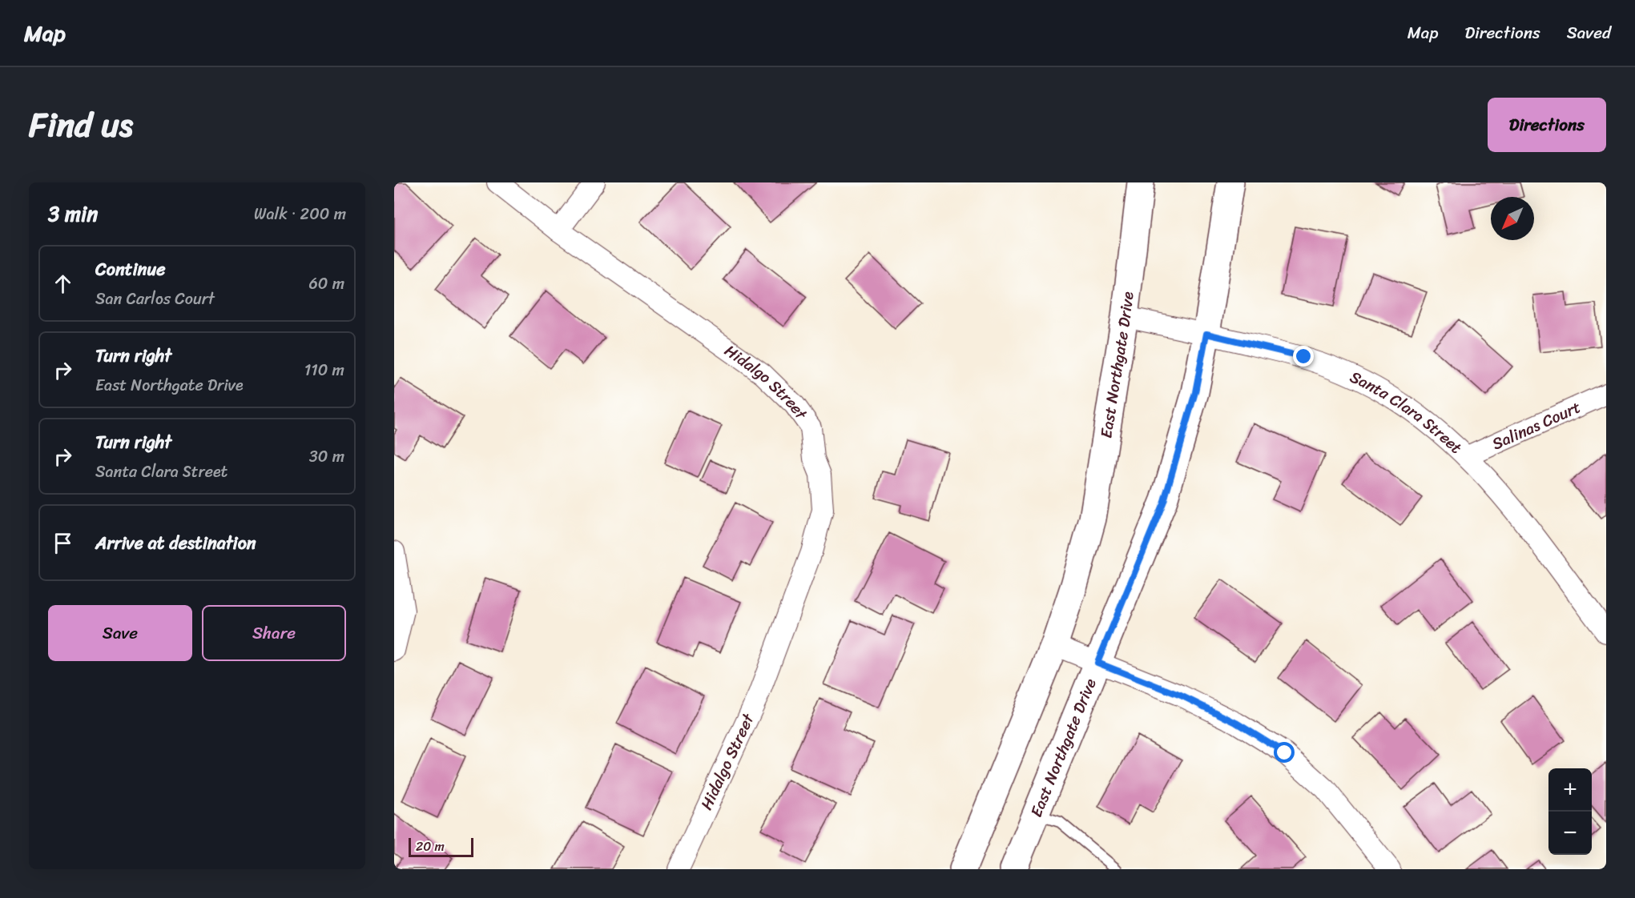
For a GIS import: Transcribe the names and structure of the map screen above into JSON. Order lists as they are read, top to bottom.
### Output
{
  "streets": {
    "main road": ["East Northgate Drive"],
    "street": ["Hidalgo Street", "Santa Clara Street", "Salinas Court"]
  },
  "crossings": [
    ["East Northgate Drive", "Santa Clara Street"],
    ["Santa Clara Street", "Salinas Court"]
  ],
  "scale_bar": "20 m",
  "north": "bottom left",
  "page": {
    "header": "Map",
    "nav": ["Map", "Directions", "Saved"],
    "title": "Find us",
    "buttons": [
      "Directions",
      ["Save", "Share"]
    ],
    "heading": ["3 min", "Walk · 200 m"],
    "list": [
      ["Continue", "San Carlos Court", "60 m"],
      ["Turn right", "East Northgate Drive", "110 m"],
      ["Turn right", "Santa Clara Street", "30 m"],
      "Arrive at destination"
    ],
    "map_buttons": ["+", "−"],
    "scale": "20 m"
  }
}
